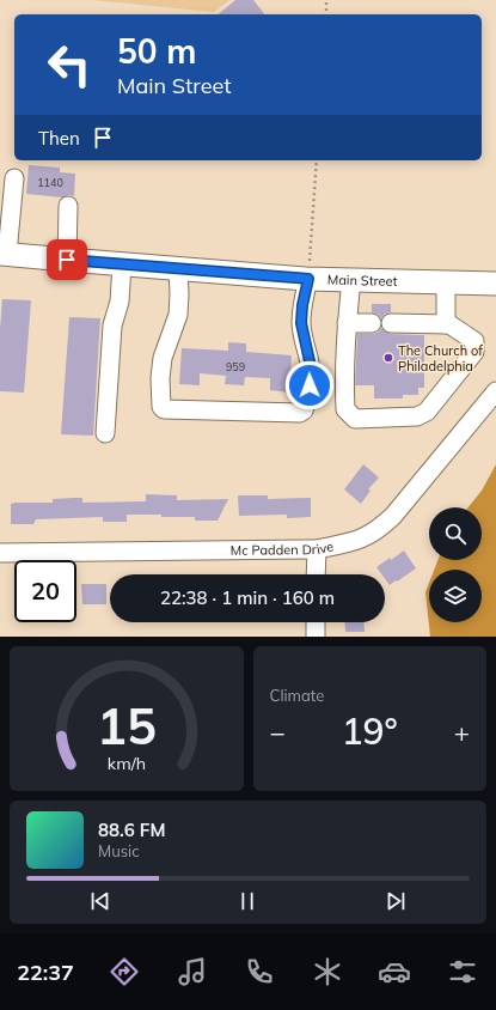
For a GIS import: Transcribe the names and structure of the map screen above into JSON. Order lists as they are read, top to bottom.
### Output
{
  "streets": {
    "main road": ["Main Street"],
    "street": ["Mc Padden Drive"]
  },
  "places": ["The Church of Philadelphia"],
  "house_numbers": ["1140", "959"],
  "page": {
    "turn": ["50 m", "Main Street"],
    "then": "Then",
    "limit": "20",
    "trip": "22:38 · 1 min · 160 m",
    "tile": "Climate",
    "heat": ["−", "19°", "+"],
    "song": ["88.6 FM", "Music"],
    "tabs": "22:37",
    "gauge": ["15", "km/h"]
  }
}
